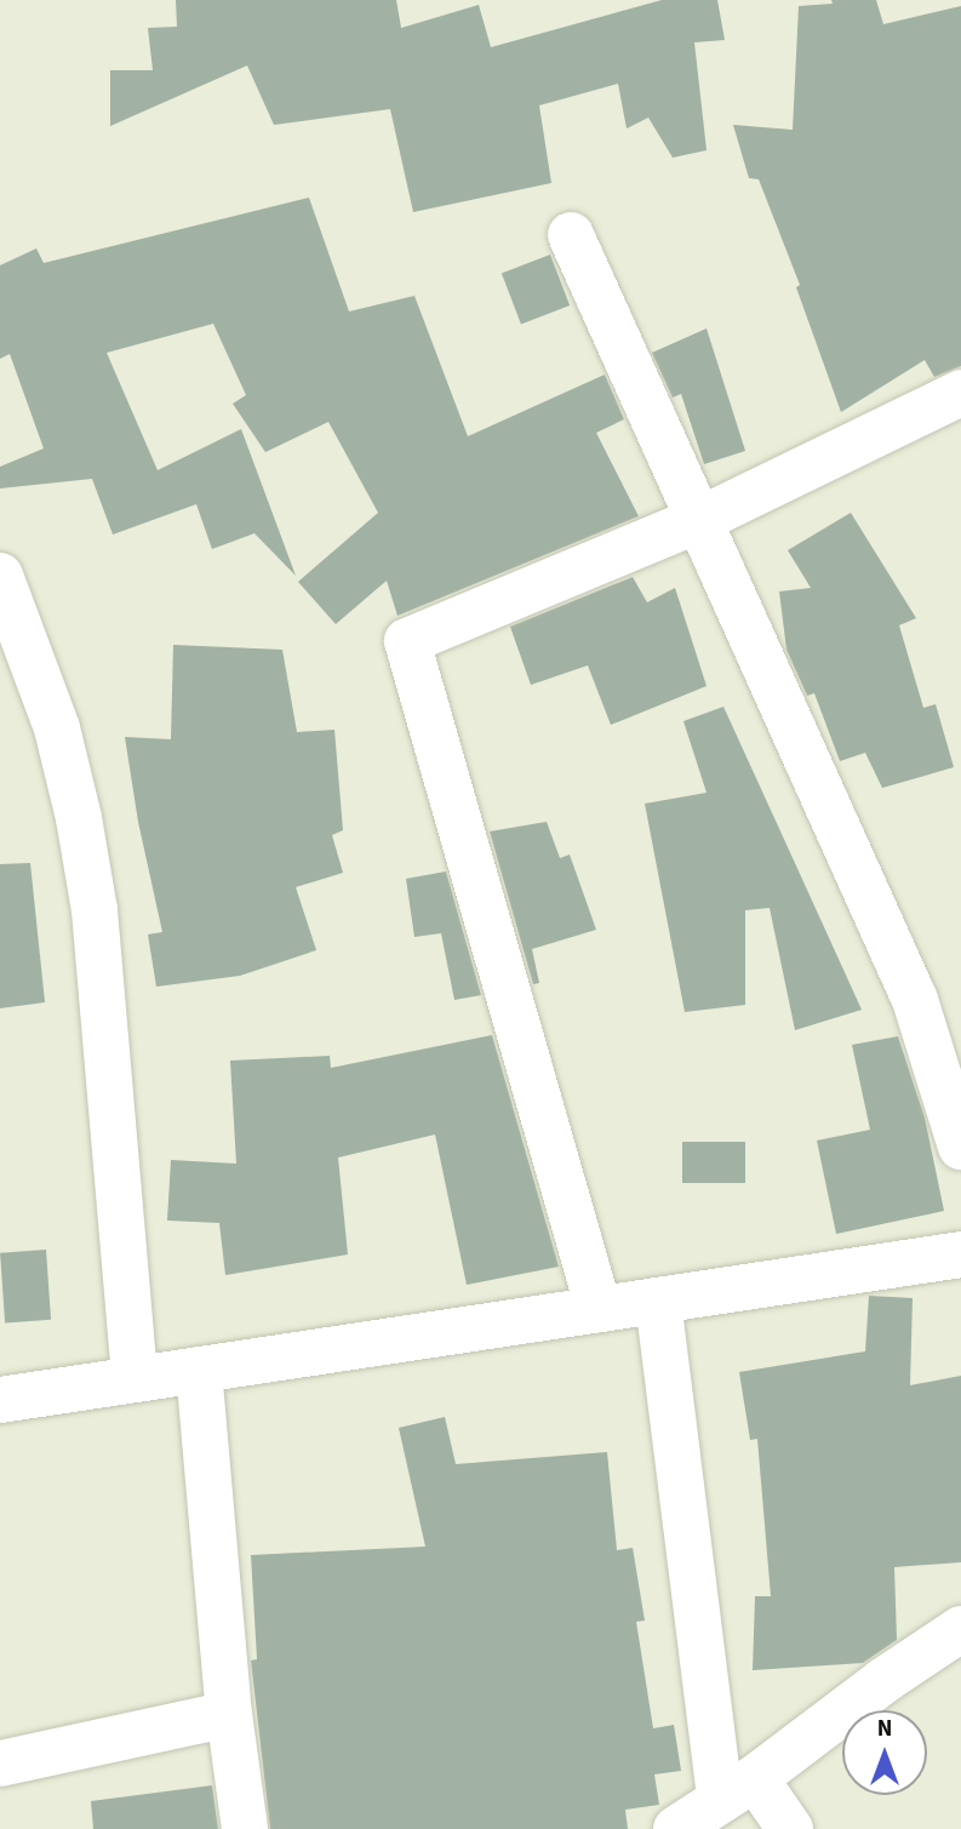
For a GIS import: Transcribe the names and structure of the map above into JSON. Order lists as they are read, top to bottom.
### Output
{
  "north": "top"
}
